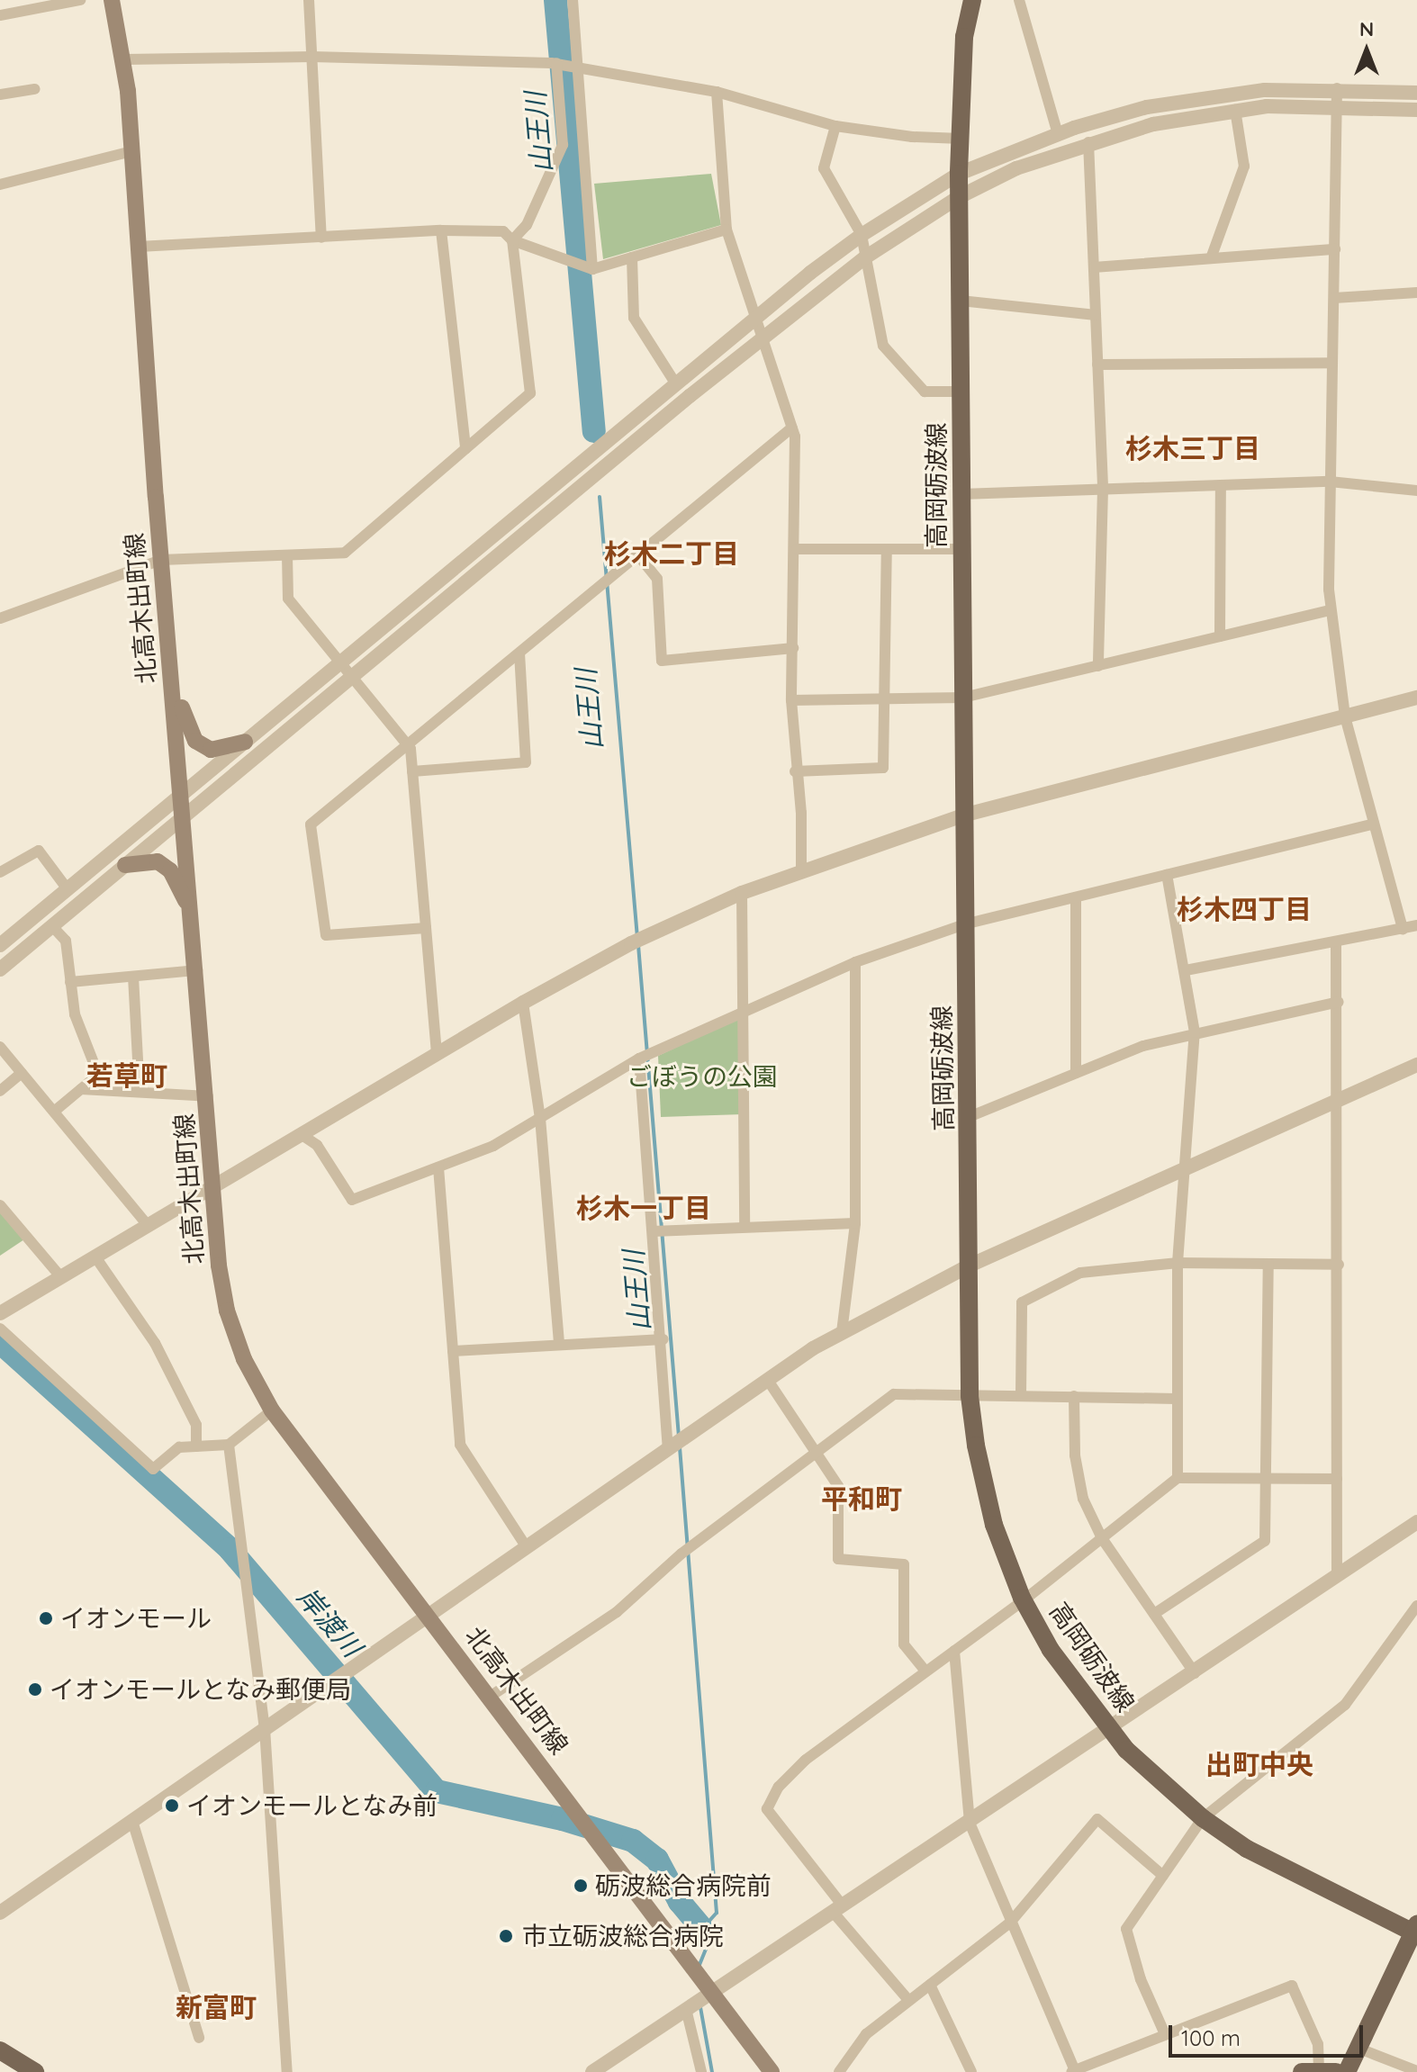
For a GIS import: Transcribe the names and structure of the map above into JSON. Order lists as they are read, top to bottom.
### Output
{
  "streets": {
    "main road": ["高岡砺波線", "北高木出町線"]
  },
  "districts": [
    "杉木三丁目",
    "杉木二丁目",
    "杉木四丁目",
    "若草町",
    "杉木一丁目",
    "平和町",
    "出町中央",
    "新富町"
  ],
  "water": ["山王川", "岸渡川"],
  "parks": ["ごぼうの公園"],
  "places": [
    "イオンモール",
    "イオンモールとなみ郵便局",
    "イオンモールとなみ前",
    "砺波総合病院前",
    "市立砺波総合病院"
  ],
  "scale_bar": "100 m",
  "north": "top"
}
